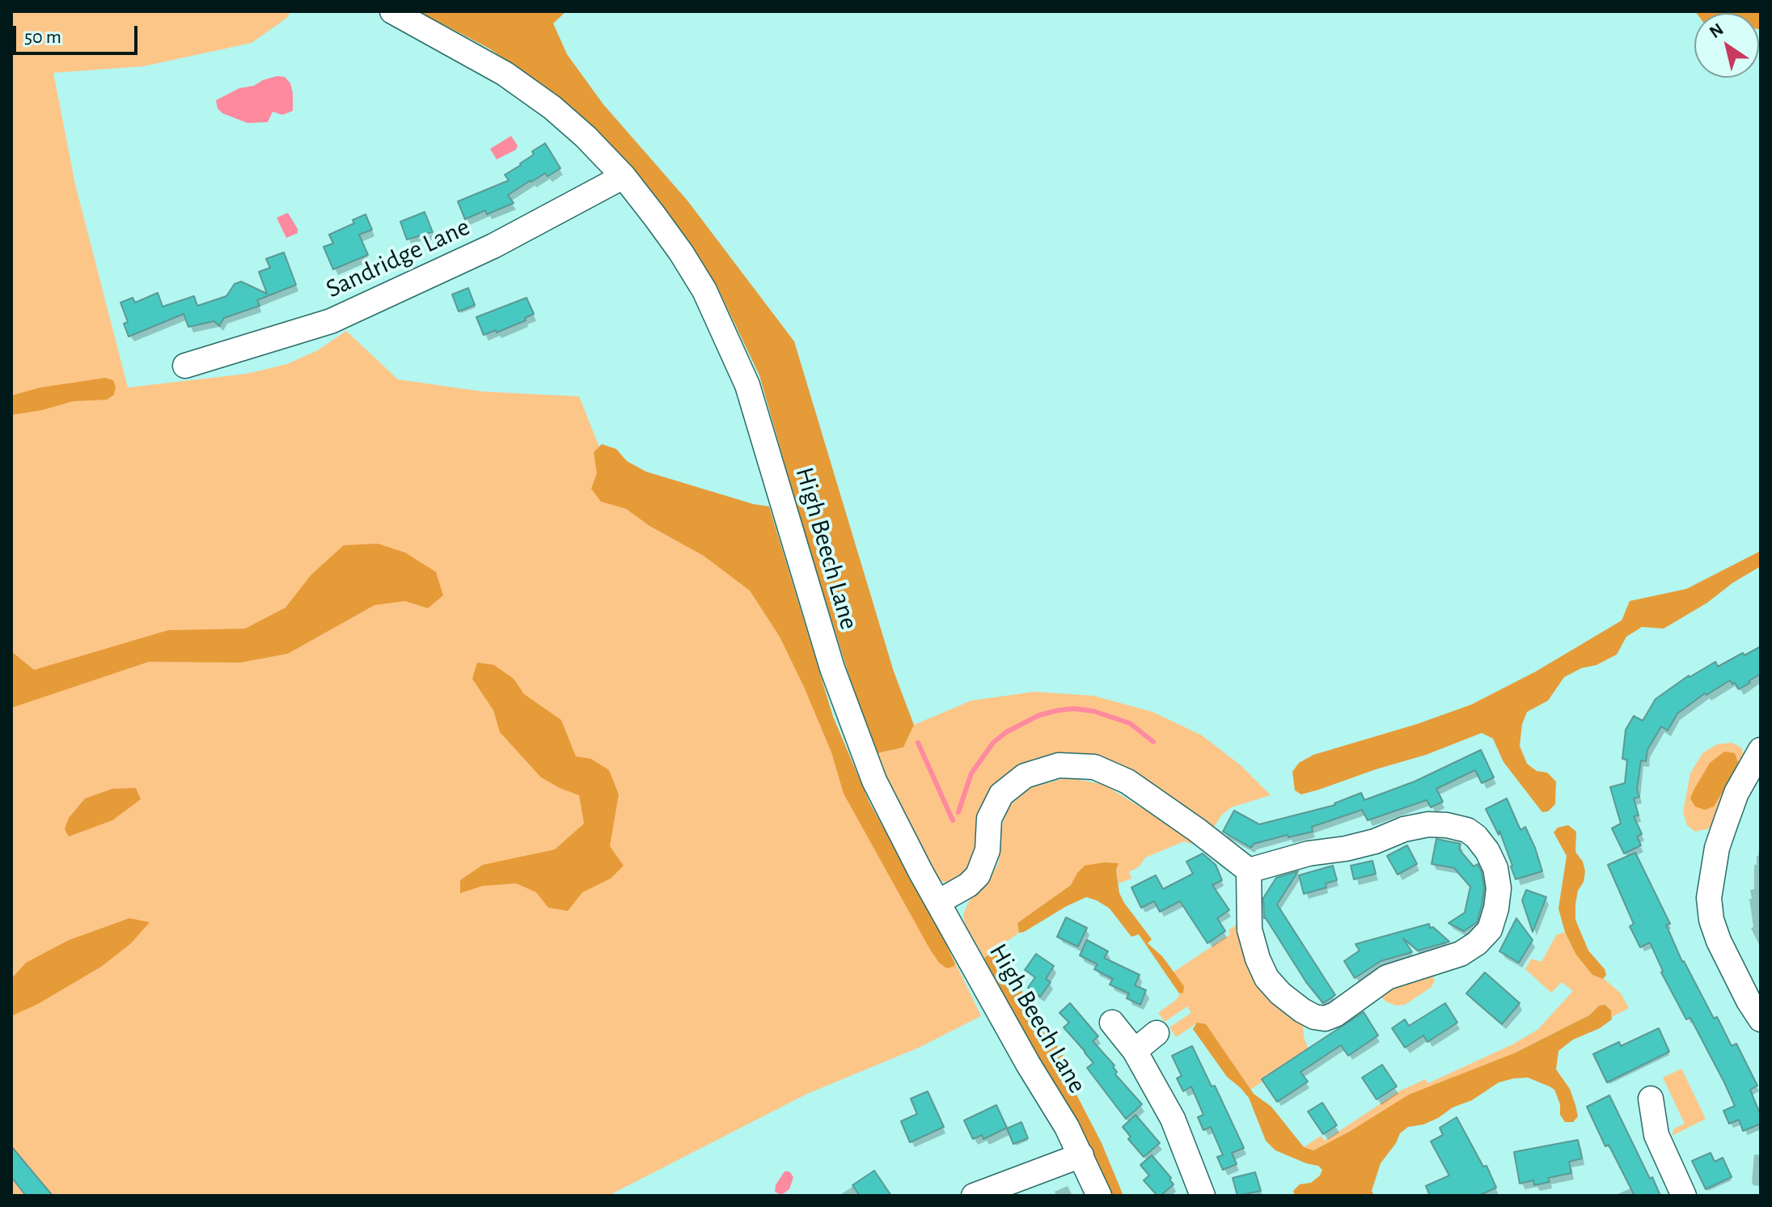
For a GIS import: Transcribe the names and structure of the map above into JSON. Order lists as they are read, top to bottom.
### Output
{
  "streets": {
    "street": ["Sandridge Lane", "High Beech Lane"]
  },
  "crossings": [
    ["Sandridge Lane", "High Beech Lane"]
  ],
  "scale_bar": "50 m",
  "north": "top left"
}
